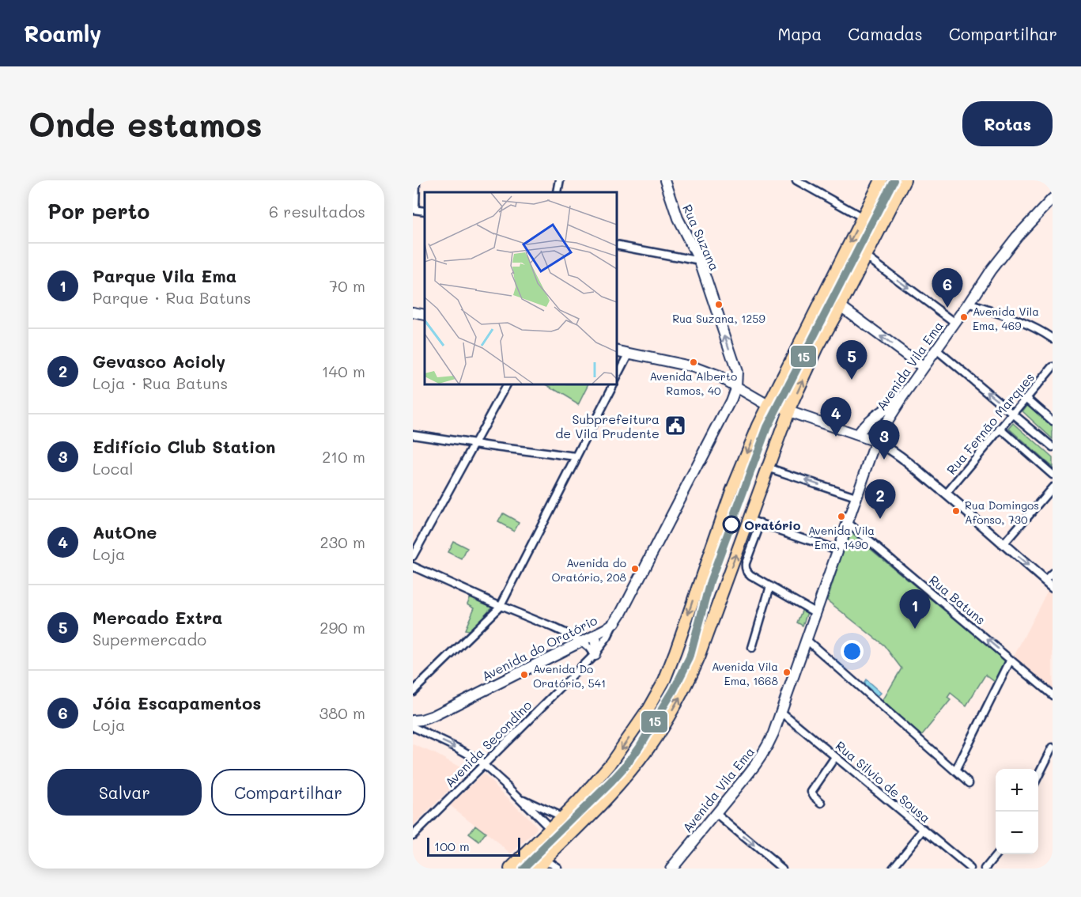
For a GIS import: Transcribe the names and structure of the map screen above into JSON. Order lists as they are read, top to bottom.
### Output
{
  "streets": {
    "main road": ["Rua Suzana", "Avenida Vila Ema", "Avenida do Oratório"],
    "street": [
      "Rua Fernão Marques",
      "Rua Batuns",
      "Avenida Secondino",
      "Rua Silvio de Sousa"
    ]
  },
  "crossings": [
    ["Rua Suzana", "Avenida do Oratório"],
    ["Avenida Vila Ema", "Rua Batuns"],
    ["Avenida Vila Ema", "Rua Silvio de Sousa"],
    ["Avenida do Oratório", "Avenida Secondino"]
  ],
  "one_way": ["Rua Suzana", "Rua Batuns"],
  "places": {
    "other": [
      "Rua Suzana, 1259",
      "Avenida Vila Ema, 469",
      "Avenida Alberto Ramos, 40",
      "Rua Domingos Afonso, 730",
      "Avenida Vila Ema, 1490",
      "Oratório",
      "Avenida do Oratório, 208",
      "Avenida Vila Ema, 1668",
      "Avenida Do Oratório, 541"
    ],
    "public building": ["Subprefeitura de Vila Prudente"]
  },
  "lines": ["transit line 15"],
  "scale_bar": "100 m",
  "page": {
    "header": "Roamly",
    "nav": ["Mapa", "Camadas", "Compartilhar"],
    "buttons": [
      "Rotas",
      ["Salvar", "Compartilhar"]
    ],
    "title": "Onde estamos",
    "heading": ["Por perto", "6 resultados"],
    "list": [
      {
        "mark": "1",
        "name": "Parque Vila Ema",
        "note": "Parque · Rua Batuns",
        "value": "70 m"
      },
      {
        "mark": "2",
        "name": "Gevasco Acioly",
        "note": "Loja · Rua Batuns",
        "value": "140 m"
      },
      {
        "mark": "3",
        "name": "Edifício Club Station",
        "note": "Local",
        "value": "210 m"
      },
      {
        "mark": "4",
        "name": "AutOne",
        "note": "Loja",
        "value": "230 m"
      },
      {
        "mark": "5",
        "name": "Mercado Extra",
        "note": "Supermercado",
        "value": "290 m"
      },
      {
        "mark": "6",
        "name": "Jóia Escapamentos",
        "note": "Loja",
        "value": "380 m"
      }
    ],
    "pins": [
      "6",
      "5",
      "4",
      "3",
      "2",
      "1"
    ],
    "map_buttons": ["+", "−"],
    "scale": "100 m"
  }
}
